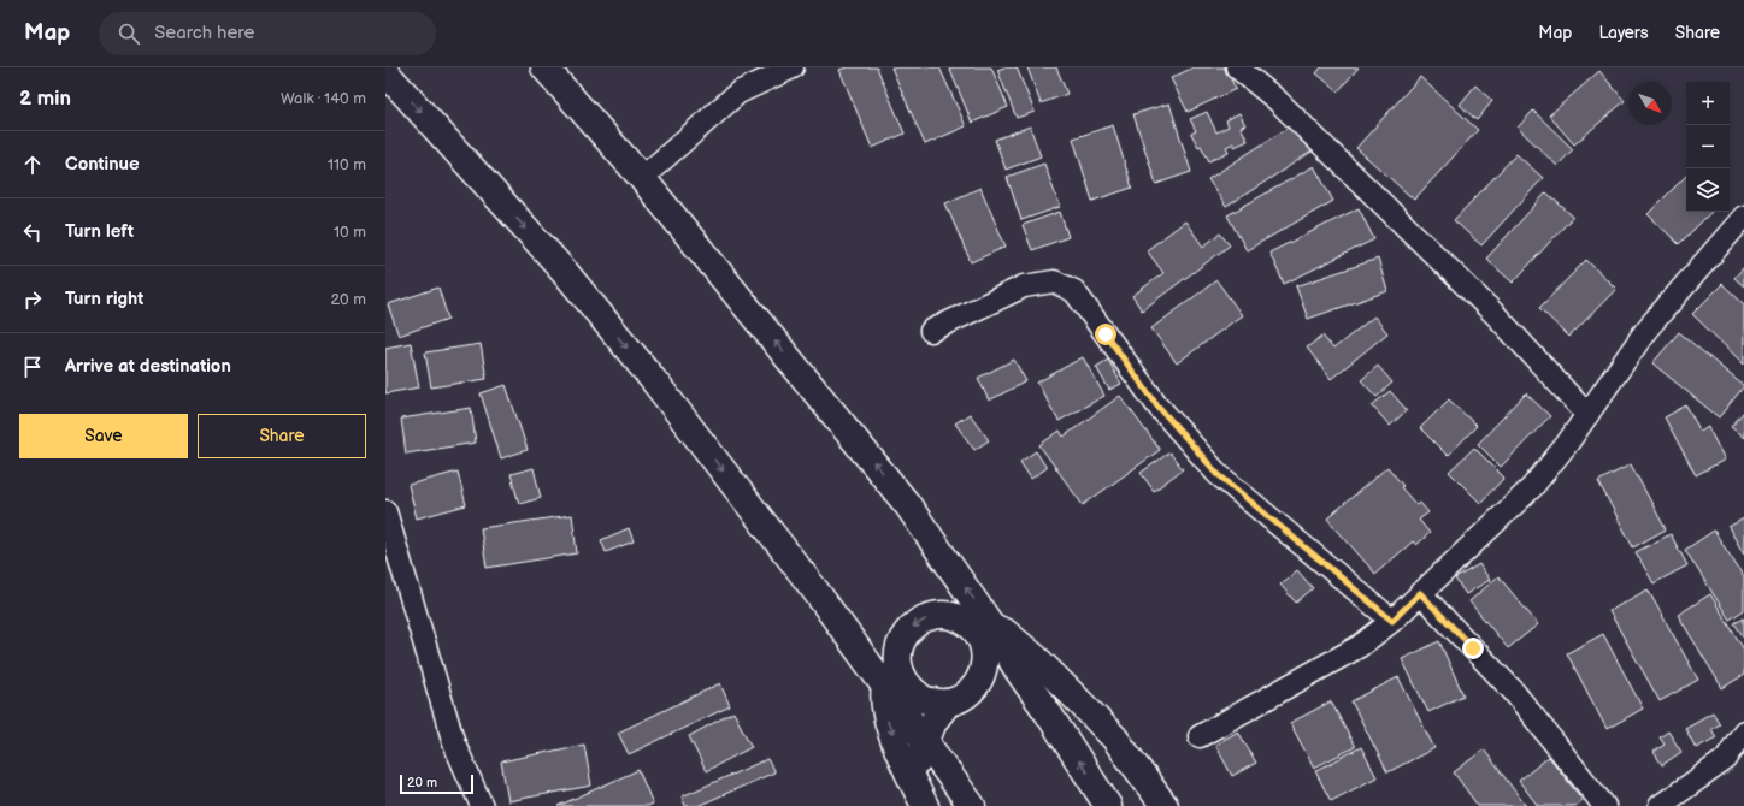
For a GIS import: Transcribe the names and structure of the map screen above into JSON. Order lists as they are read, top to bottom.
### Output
{
  "scale_bar": "20 m",
  "north": "bottom right",
  "page": {
    "header": "Map",
    "search": "Search here",
    "nav": ["Map", "Layers", "Share"],
    "heading": ["2 min", "Walk · 140 m"],
    "map_buttons": ["+", "−"],
    "list": [
      ["Continue", "110 m"],
      ["Turn left", "10 m"],
      ["Turn right", "20 m"],
      "Arrive at destination"
    ],
    "buttons": ["Save", "Share"],
    "scale": "20 m"
  }
}
